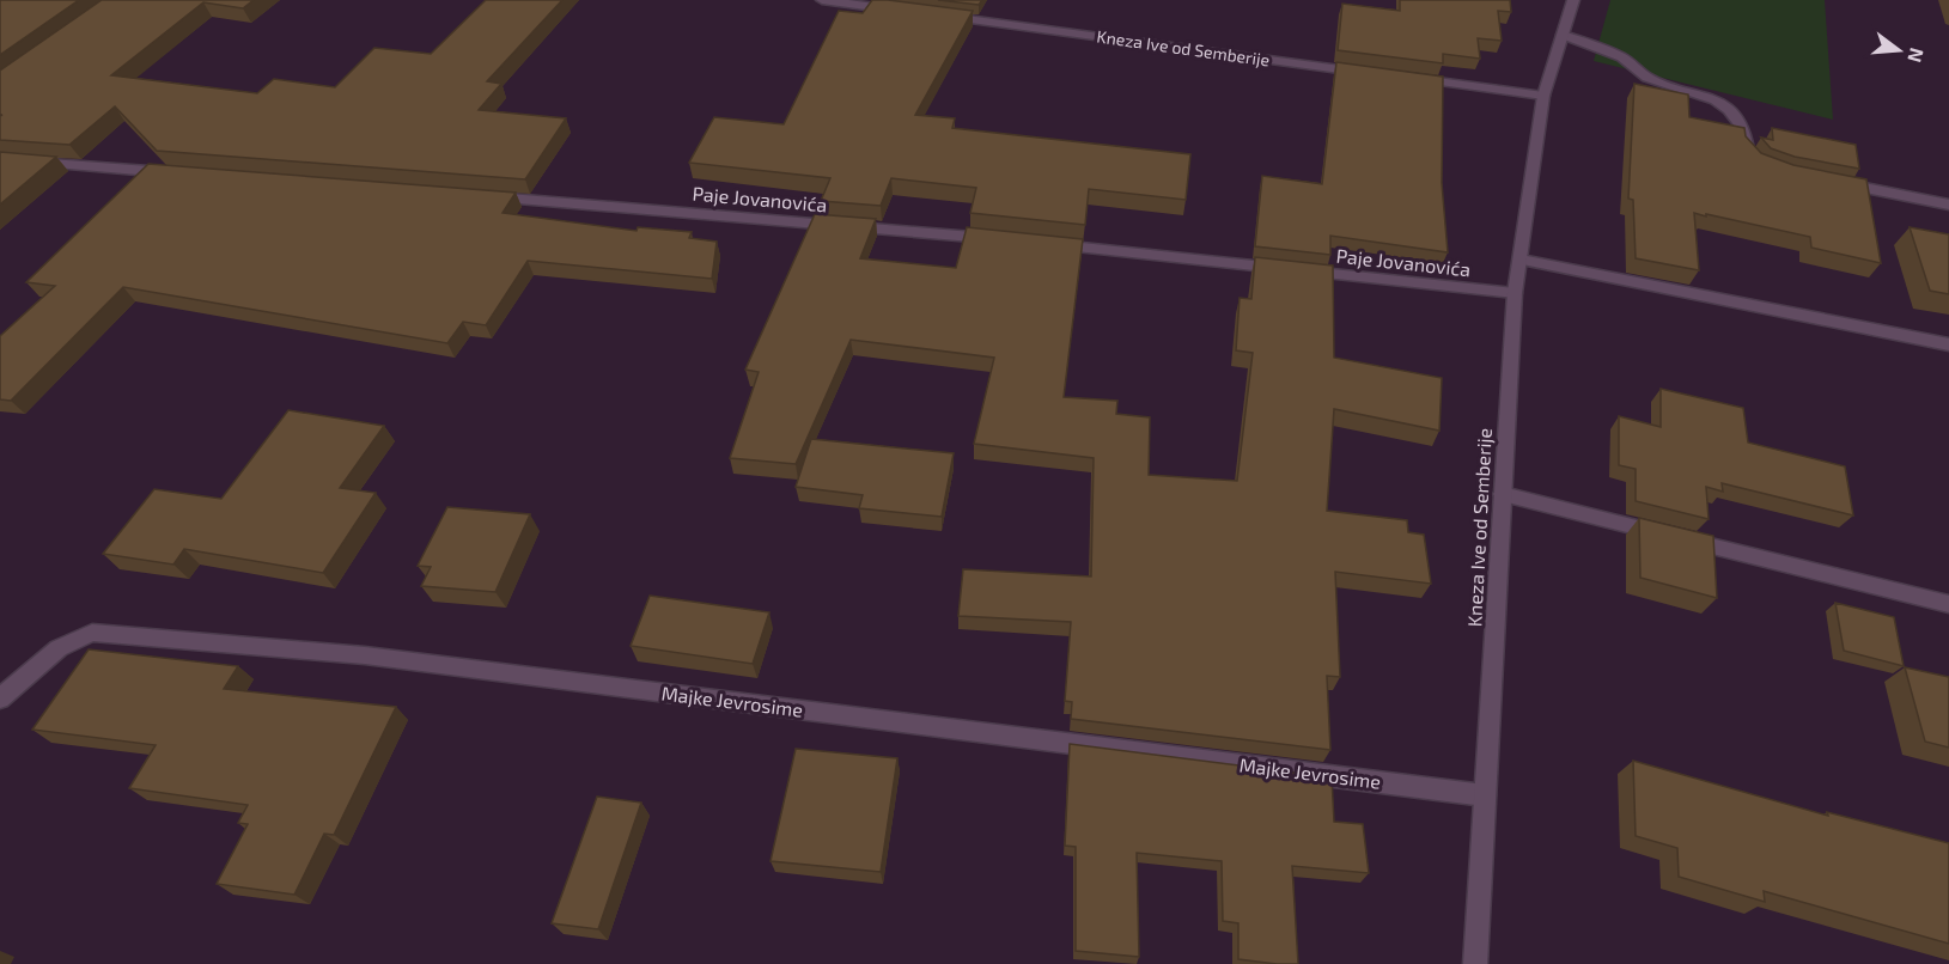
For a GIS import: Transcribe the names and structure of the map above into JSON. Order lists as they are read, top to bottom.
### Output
{
  "streets": {
    "street": ["Kneza Ive od Semberije", "Paje Jovanovića", "Majke Jevrosime"]
  },
  "crossings": [
    ["Kneza Ive od Semberije", "Paje Jovanovića"],
    ["Kneza Ive od Semberije", "Majke Jevrosime"]
  ],
  "north": "right"
}
